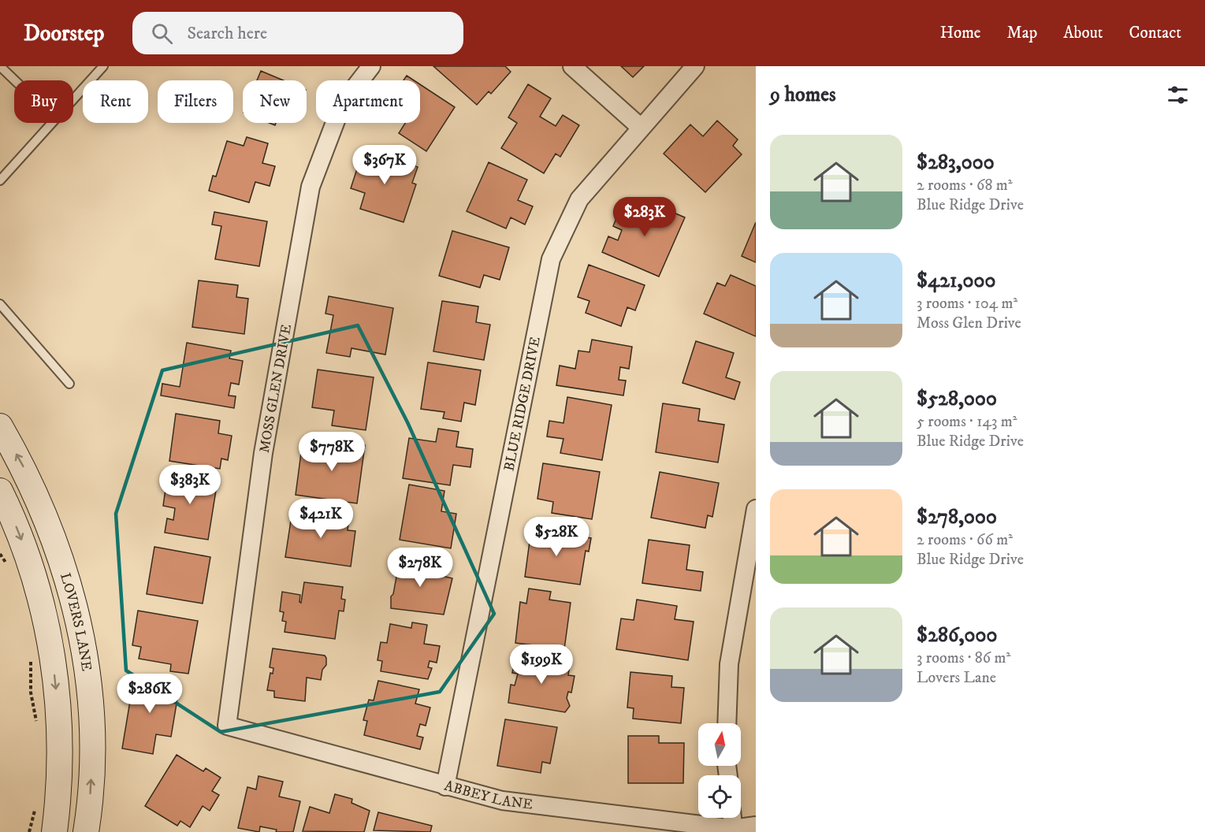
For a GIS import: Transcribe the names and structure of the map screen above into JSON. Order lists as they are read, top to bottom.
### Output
{
  "streets": {
    "street": [
      "MOSS GLEN DRIVE",
      "BLUE RIDGE DRIVE",
      "LOVERS LANE",
      "ABBEY LANE"
    ]
  },
  "crossings": [
    ["MOSS GLEN DRIVE", "ABBEY LANE"],
    ["BLUE RIDGE DRIVE", "ABBEY LANE"]
  ],
  "north": "top",
  "page": {
    "header": "Doorstep",
    "search": "Search here",
    "nav": [
      "Home",
      "Map",
      "About",
      "Contact"
    ],
    "heading": "9 homes",
    "chip": [
      "Buy",
      "Rent",
      "Filters",
      "New",
      "Apartment"
    ],
    "list": [
      {
        "name": "$283,000",
        "note": "2 rooms · 68 m² · Blue Ridge Drive"
      },
      {
        "name": "$421,000",
        "note": "3 rooms · 104 m² · Moss Glen Drive"
      },
      {
        "name": "$528,000",
        "note": "5 rooms · 143 m² · Blue Ridge Drive"
      },
      {
        "name": "$278,000",
        "note": "2 rooms · 66 m² · Blue Ridge Drive"
      },
      {
        "name": "$286,000",
        "note": "3 rooms · 86 m² · Lovers Lane"
      }
    ],
    "price": [
      "$367K",
      "$283K",
      "$778K",
      "$383K",
      "$421K",
      "$528K",
      "$278K",
      "$199K",
      "$286K"
    ]
  }
}
